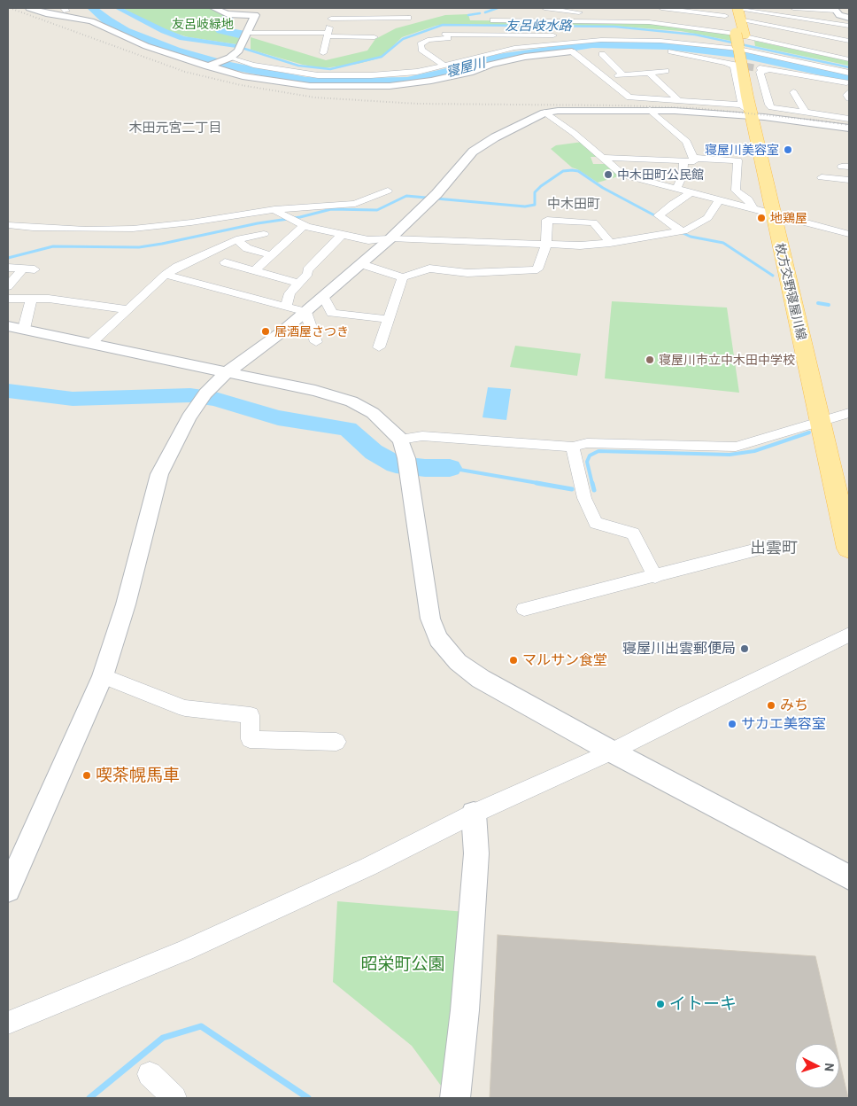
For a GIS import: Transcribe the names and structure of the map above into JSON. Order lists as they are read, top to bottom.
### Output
{
  "streets": {
    "main road": ["枚方交野寝屋川線"]
  },
  "districts": ["木田元宮二丁目", "中木田町", "出雲町"],
  "water": ["友呂岐水路", "寝屋川"],
  "parks": ["友呂岐緑地", "昭栄町公園"],
  "places": [
    "寝屋川美容室",
    "中木田町公民館",
    "地鶏屋",
    "居酒屋さつき",
    "寝屋川市立中木田中学校",
    "寝屋川出雲郵便局",
    "マルサン食堂",
    "みち",
    "サカエ美容室",
    "喫茶幌馬車",
    "イトーキ"
  ],
  "north": "right"
}
